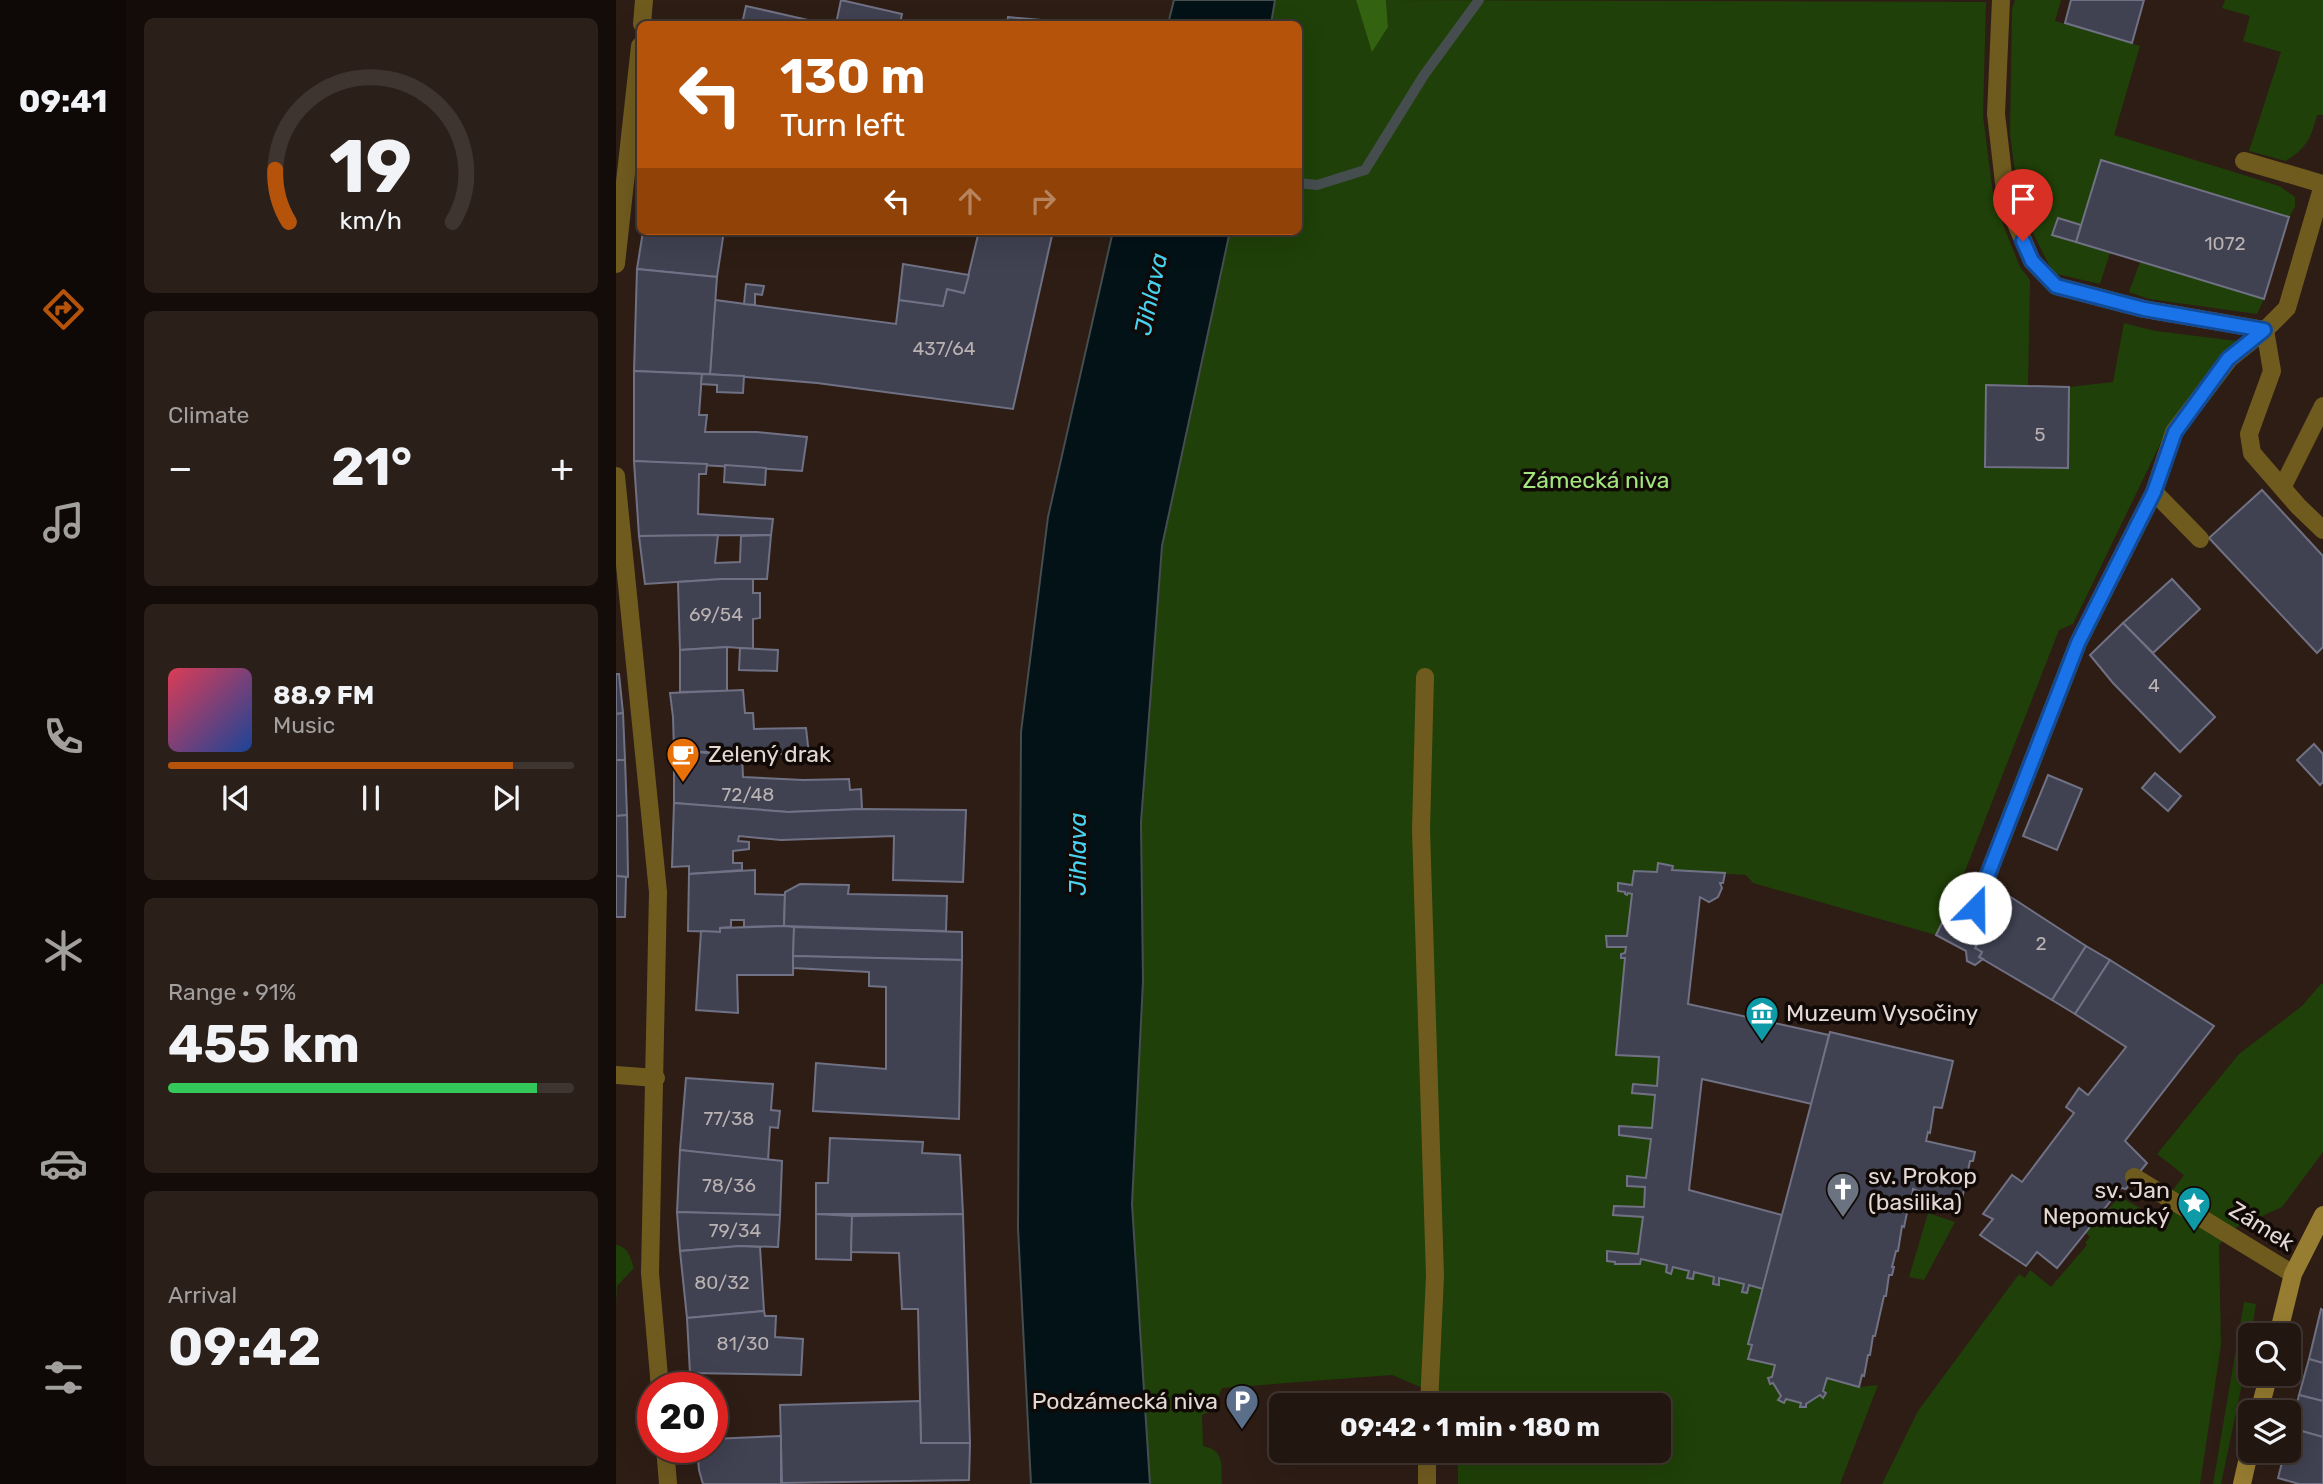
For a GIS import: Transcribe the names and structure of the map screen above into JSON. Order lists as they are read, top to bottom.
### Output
{
  "streets": {
    "street": ["Zámek"]
  },
  "water": ["Jihlava"],
  "parks": ["Zámecká niva"],
  "places": {
    "cafe": ["Zelený drak"],
    "museum": ["Muzeum Vysočiny"],
    "church": ["sv. Prokop (basilika)"],
    "place": ["sv. Jan Nepomucký"],
    "parking": ["Podzámecká niva"]
  },
  "house_numbers": [
    "1072",
    "437/64",
    "5",
    "69/54",
    "4",
    "72/48",
    "2",
    "77/38",
    "78/36",
    "79/34",
    "80/32",
    "81/30"
  ],
  "page": {
    "tabs": "09:41",
    "turn": ["130 m", "Turn left"],
    "tile": [
      "Climate",
      ["Range · 91%", "455 km"],
      ["Arrival", "09:42"]
    ],
    "heat": ["−", "21°", "+"],
    "song": ["88.9 FM", "Music"],
    "limit": "20",
    "trip": "09:42 · 1 min · 180 m",
    "gauge": ["19", "km/h"]
  }
}
